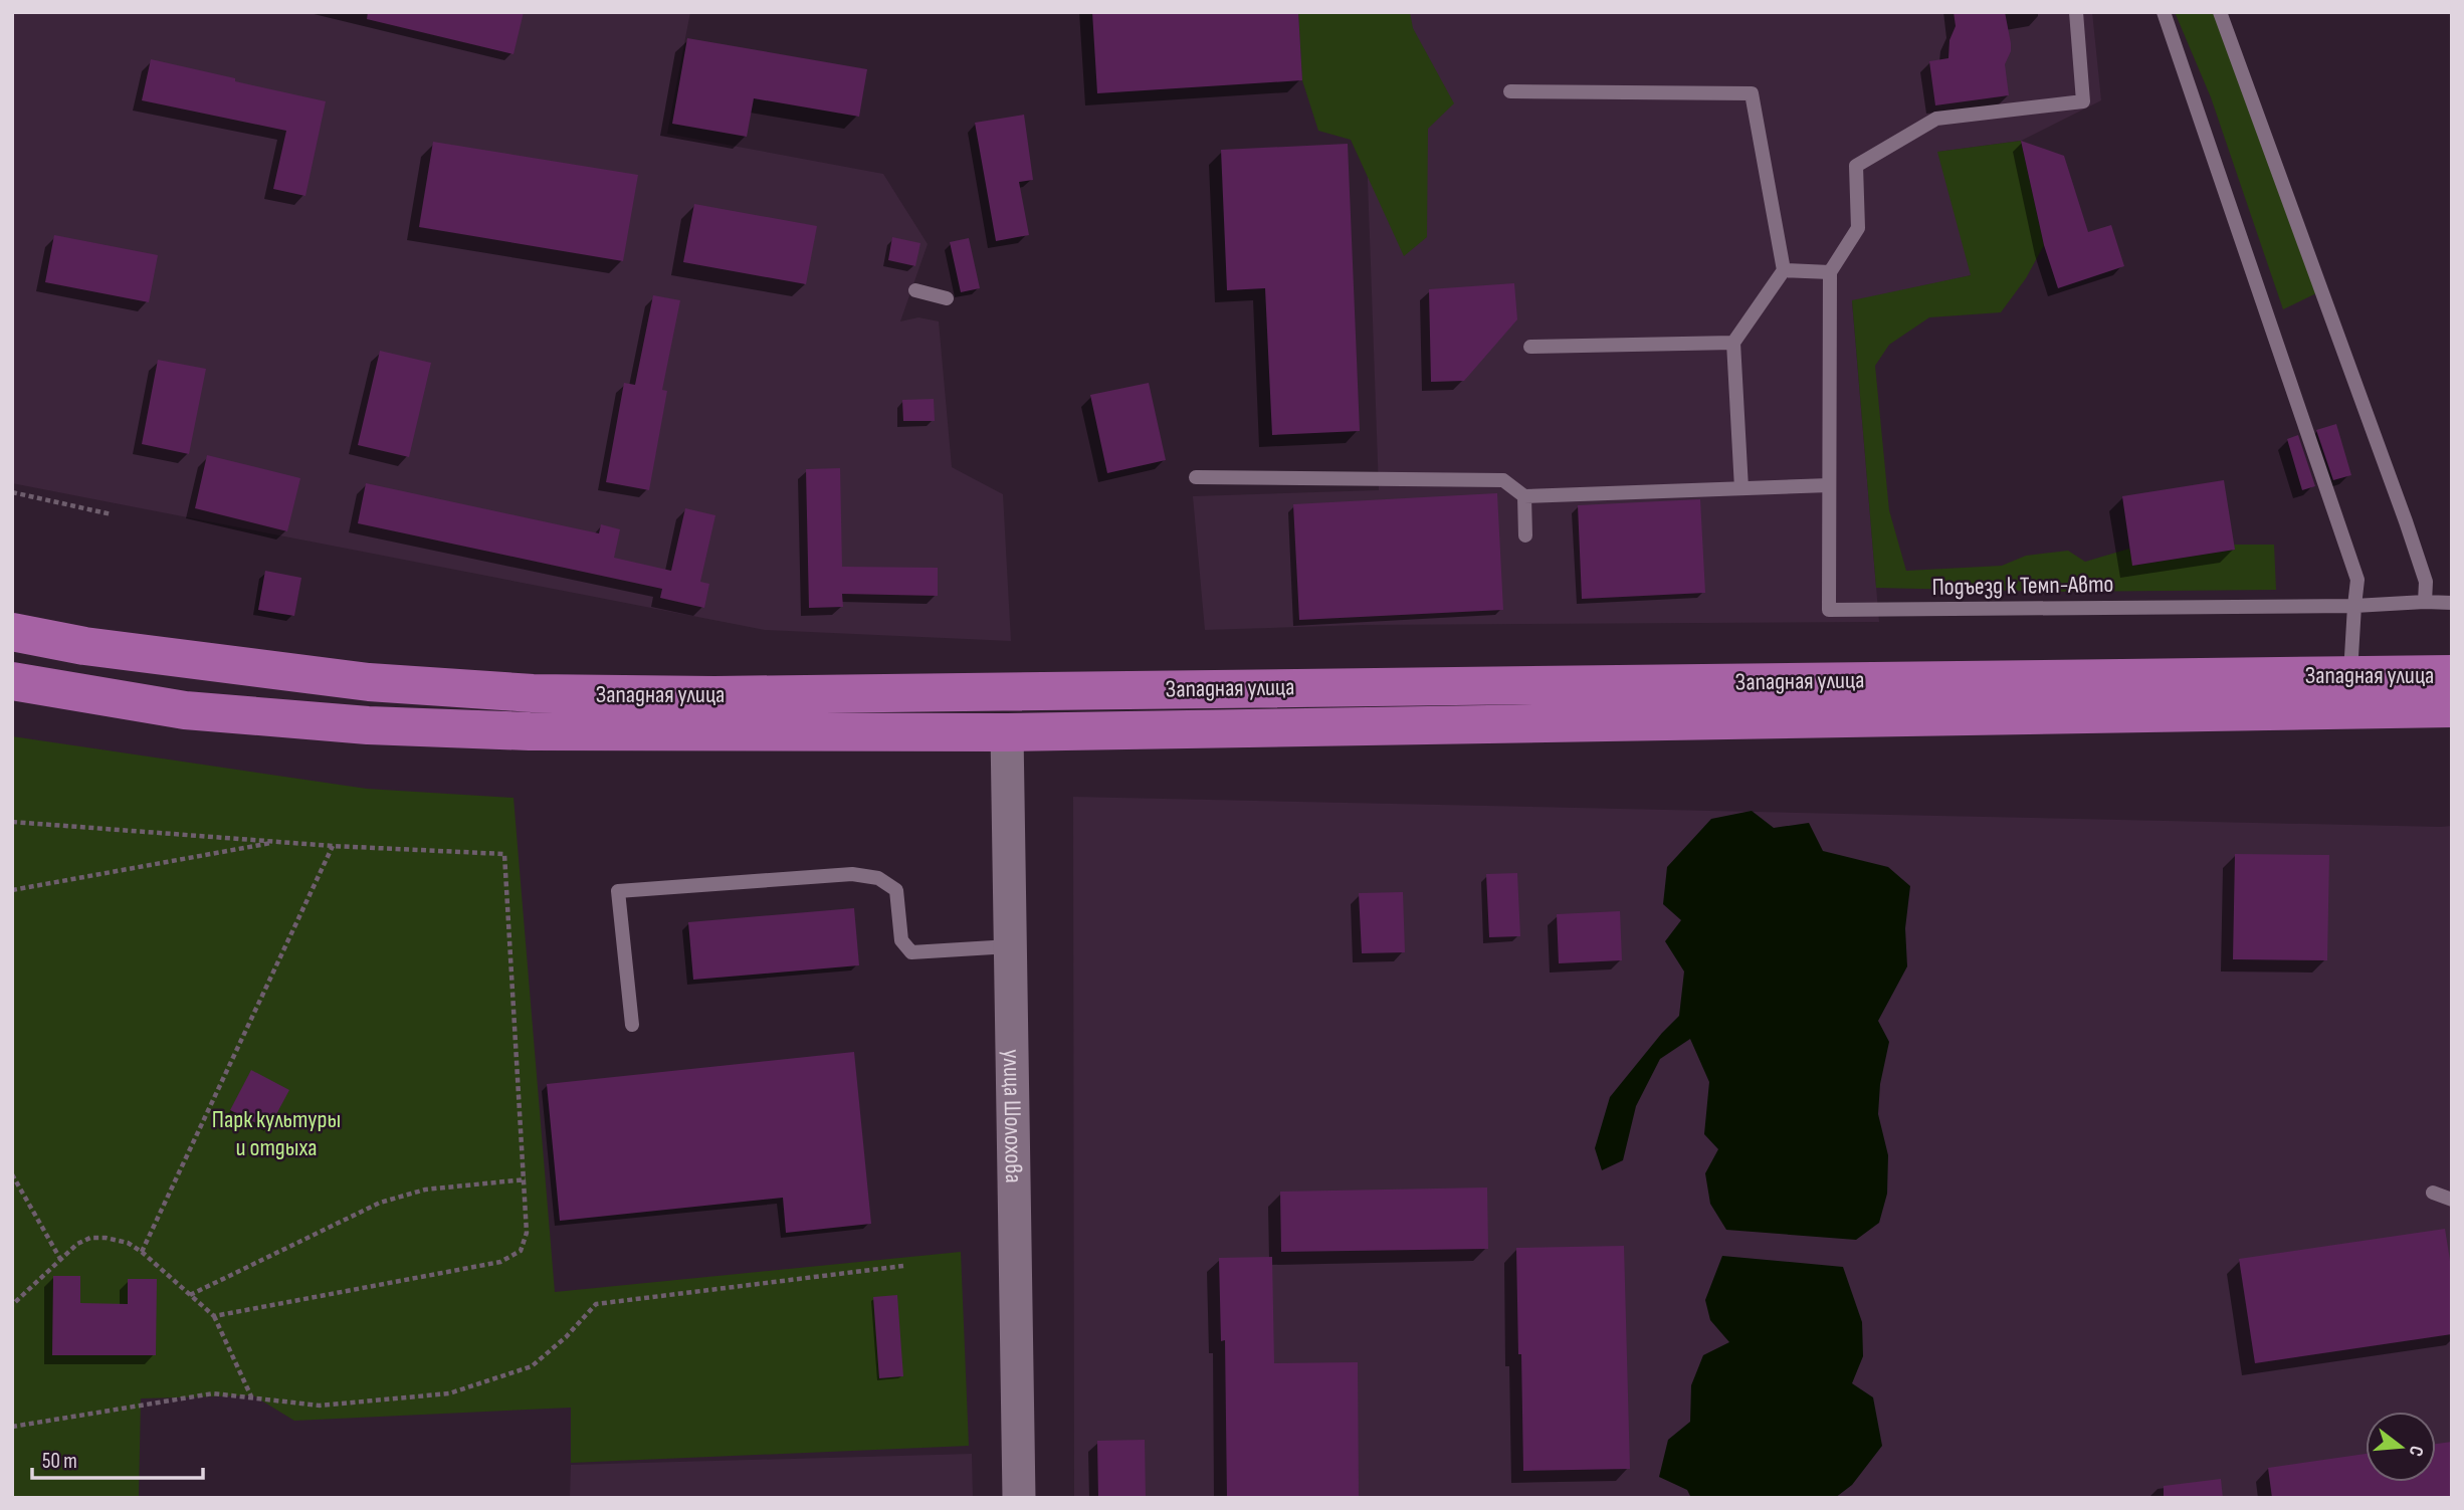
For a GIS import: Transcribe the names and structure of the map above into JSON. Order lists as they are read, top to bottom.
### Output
{
  "streets": {
    "main road": ["Западная улица"],
    "street": ["улица Шолохова"],
    "lane": ["Подъезд к Темп-Авто"]
  },
  "crossings": [
    ["Западная улица", "улица Шолохова"]
  ],
  "parks": ["Парк культуры и отдыха"],
  "scale_bar": "50 m",
  "north": "right"
}
